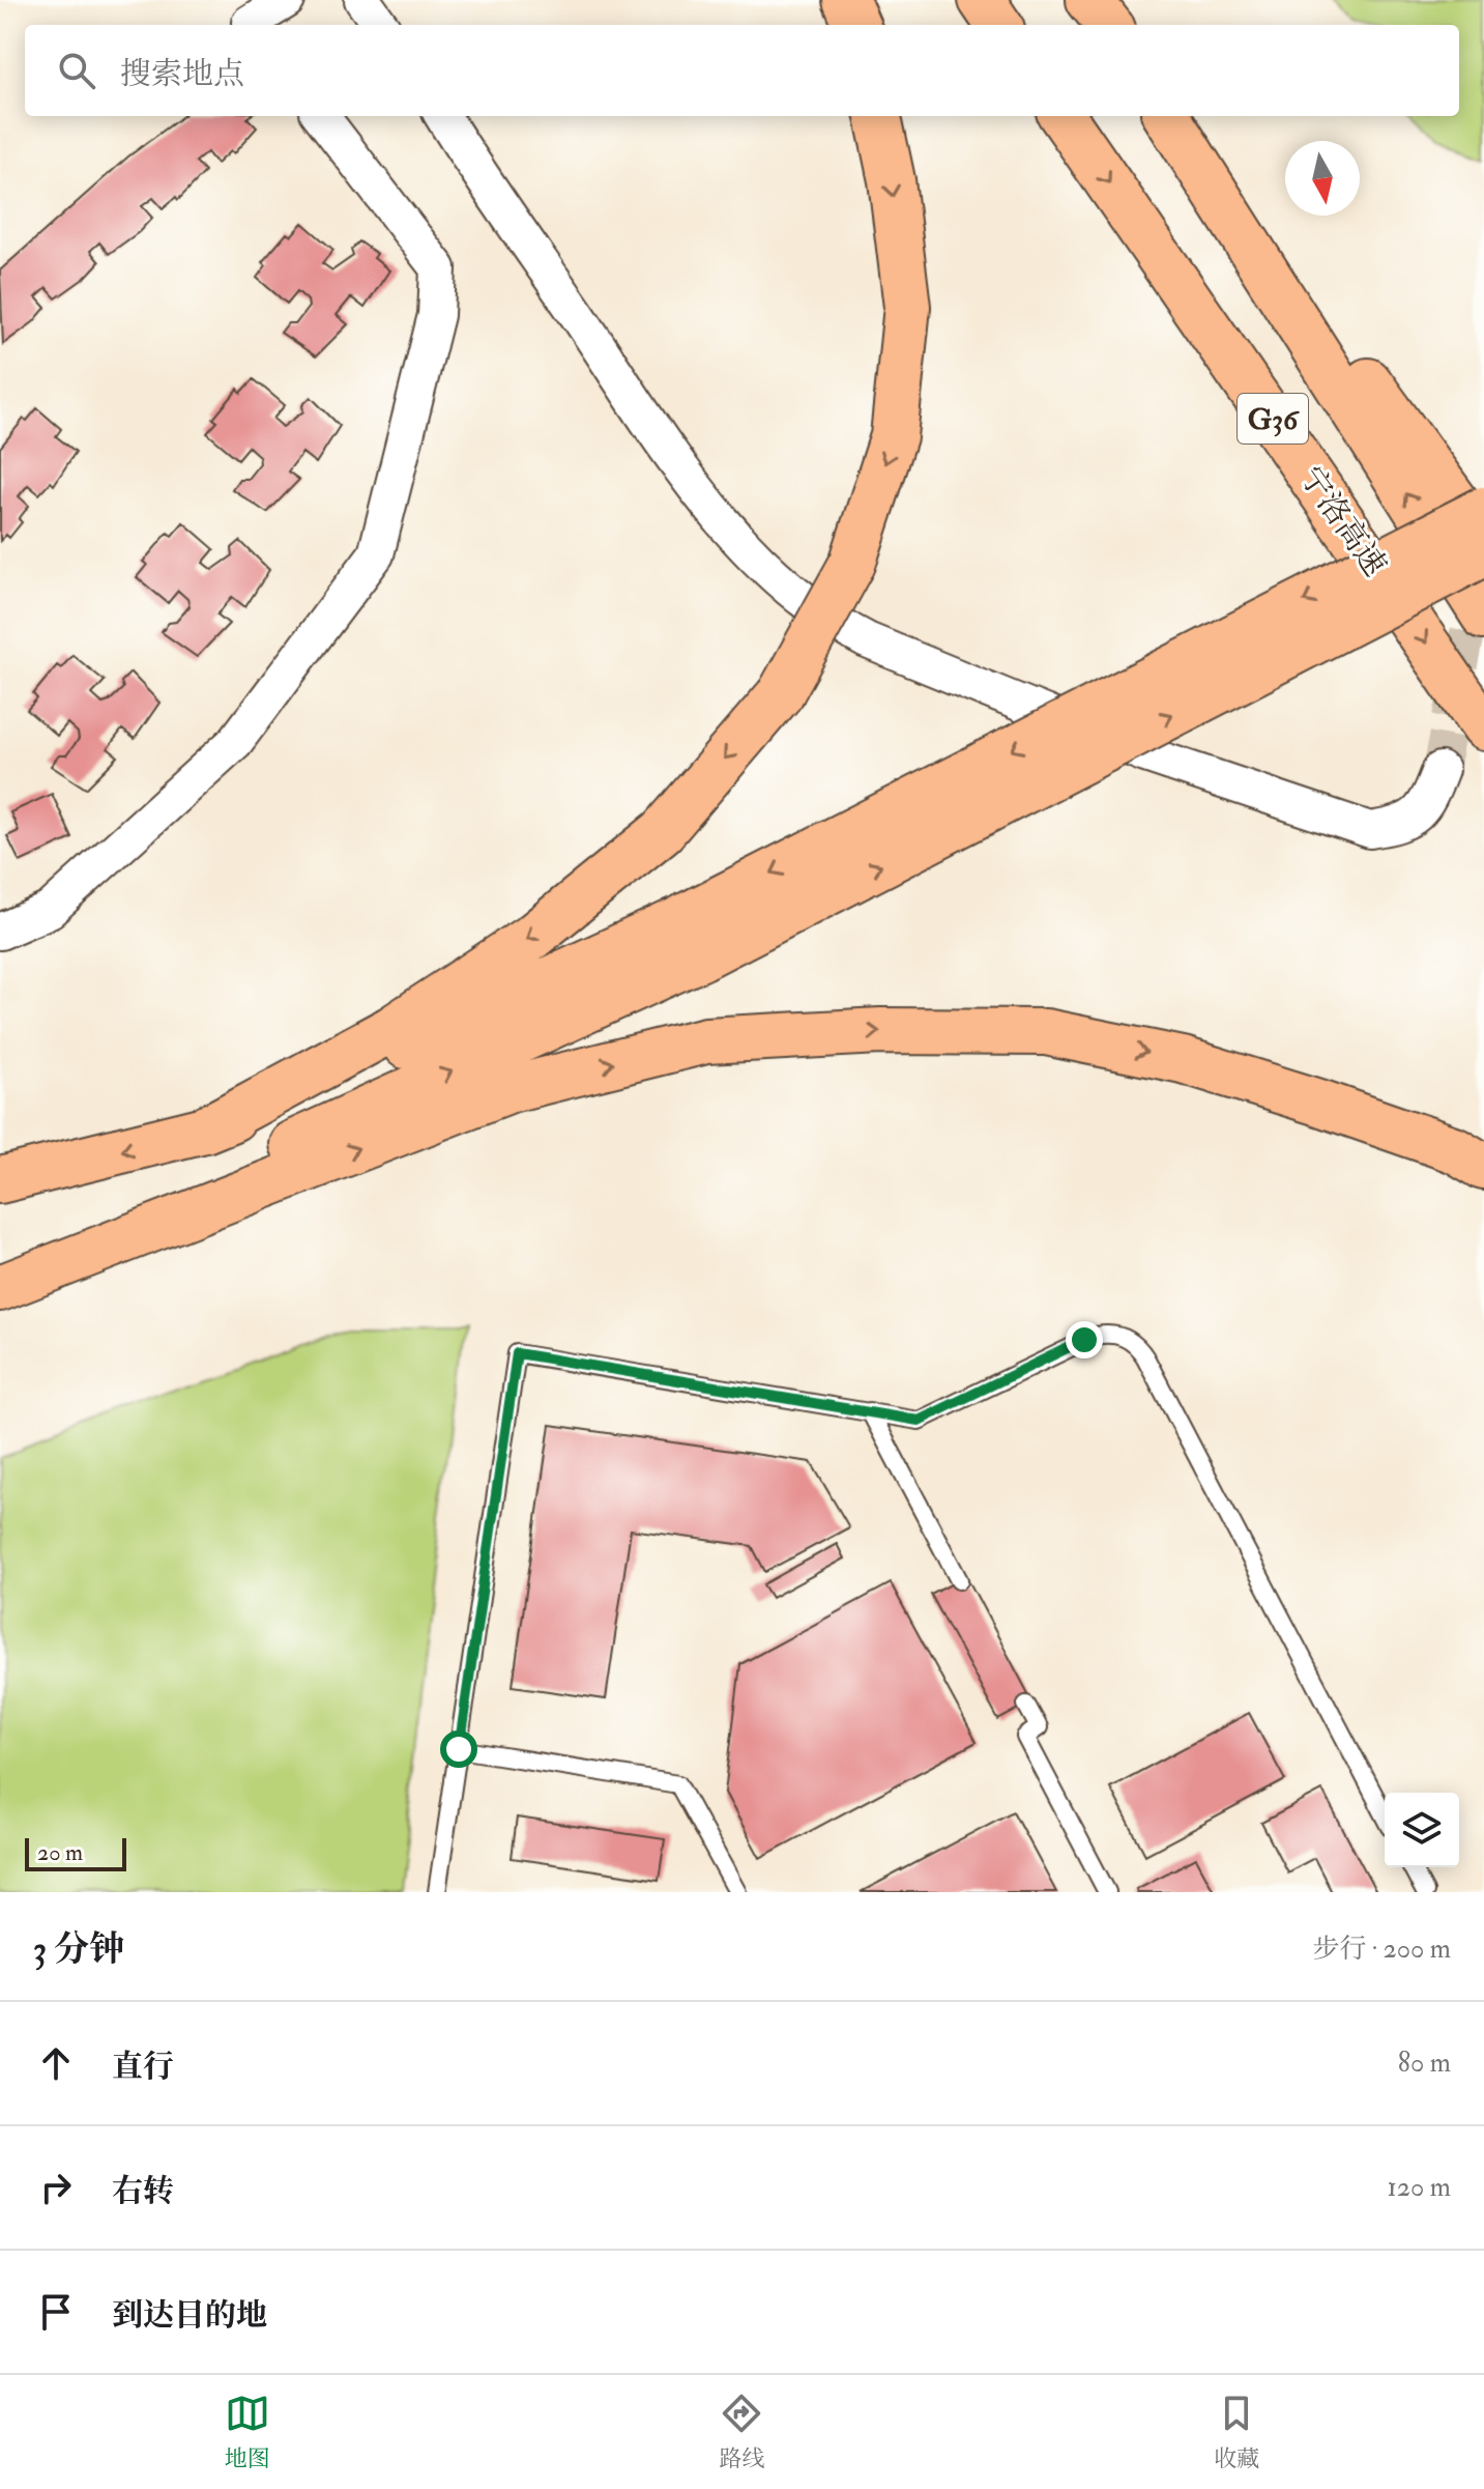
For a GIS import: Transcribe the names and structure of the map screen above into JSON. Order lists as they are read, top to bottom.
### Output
{
  "streets": {
    "highway": ["G36", "宁洛高速"]
  },
  "scale_bar": "20 m",
  "north": "bottom",
  "page": {
    "search": "搜索地点",
    "scale": "20 m",
    "heading": ["3 分钟", "步行 · 200 m"],
    "list": [
      ["直行", "80 m"],
      ["右转", "120 m"],
      "到达目的地"
    ],
    "nav": ["地图", "路线", "收藏"]
  }
}
